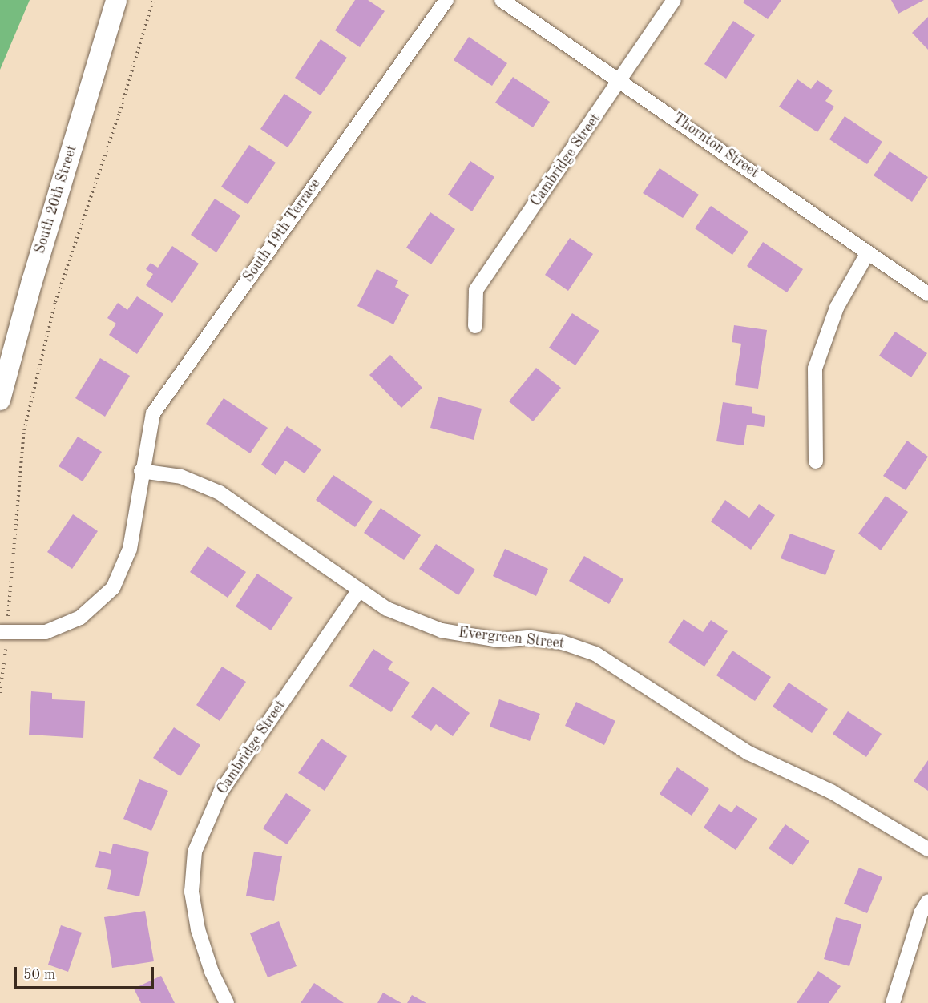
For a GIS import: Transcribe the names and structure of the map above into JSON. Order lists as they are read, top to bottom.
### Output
{
  "streets": {
    "main road": ["South 20th Street"],
    "street": [
      "Thornton Street",
      "Cambridge Street",
      "South 19th Terrace",
      "Evergreen Street"
    ]
  },
  "crossings": [
    ["Thornton Street", "Cambridge Street"],
    ["Cambridge Street", "Evergreen Street"],
    ["South 19th Terrace", "Evergreen Street"]
  ],
  "scale_bar": "50 m"
}
